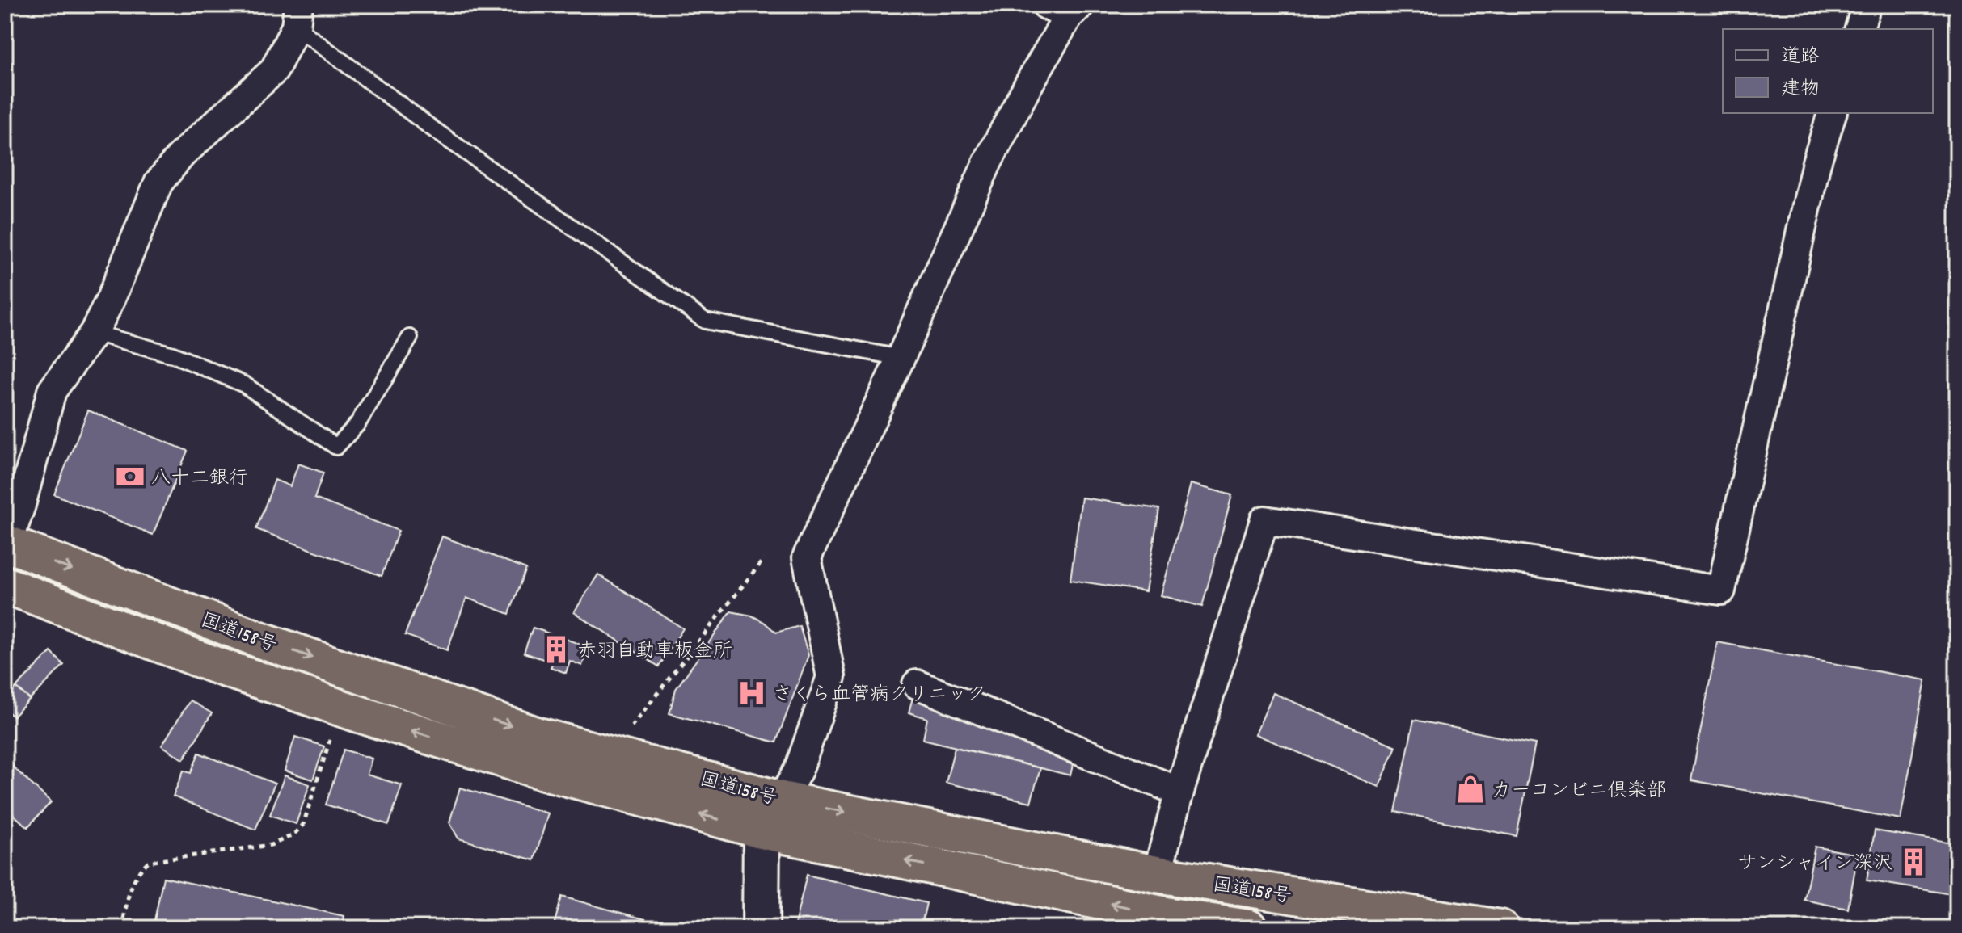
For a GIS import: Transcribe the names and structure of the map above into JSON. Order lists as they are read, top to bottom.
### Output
{
  "streets": {
    "highway": ["国道158号"]
  },
  "places": {
    "bank": ["八十二銀行"],
    "building": ["赤羽自動車板金所", "サンシャイン深沢"],
    "hospital": ["さくら血管病クリニック"],
    "shop": ["カーコンビニ倶楽部"]
  },
  "legend": ["道路", "建物"]
}
